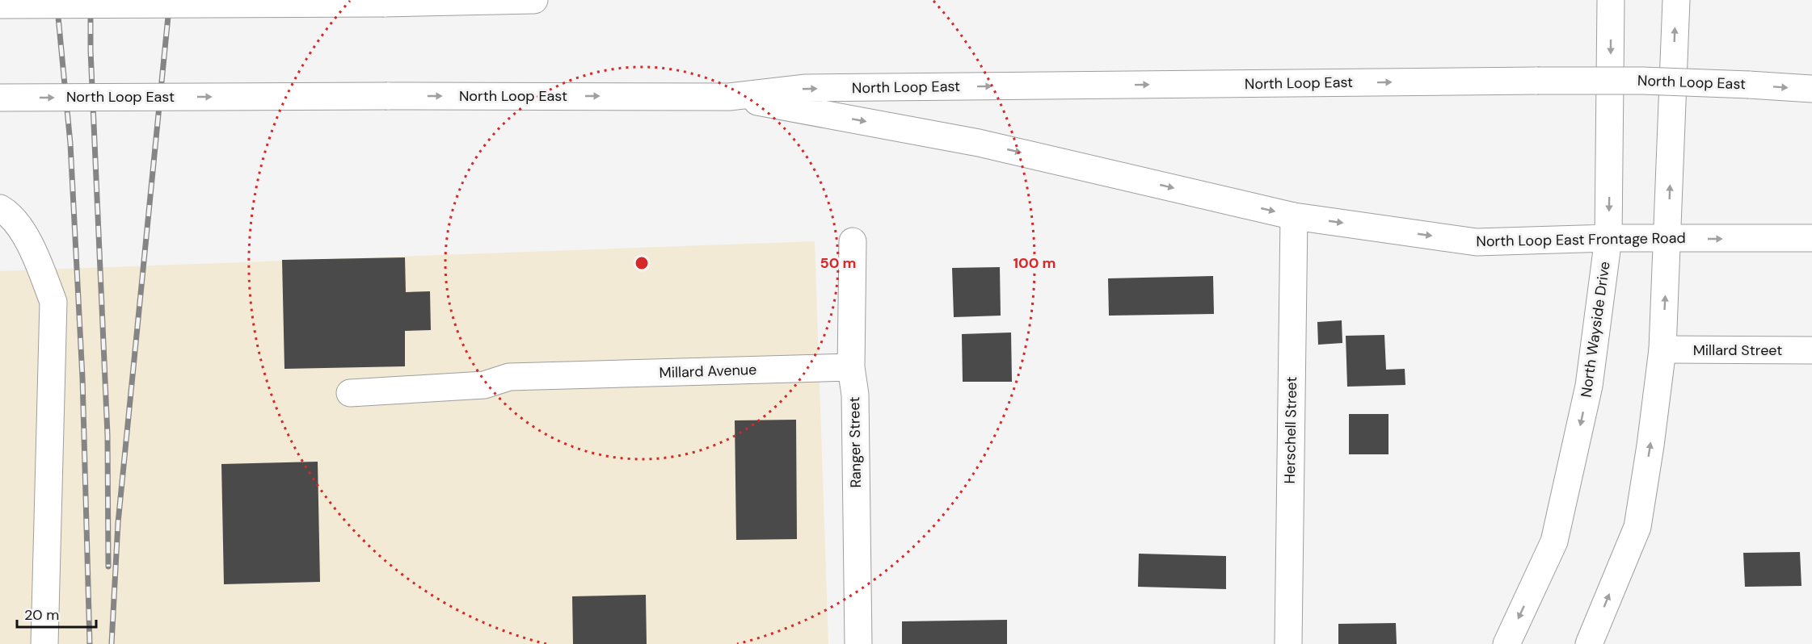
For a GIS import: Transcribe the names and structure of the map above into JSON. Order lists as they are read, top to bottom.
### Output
{
  "streets": {
    "main road": [
      "North Loop East",
      "North Loop East Frontage Road",
      "North Wayside Drive",
      "Millard Street",
      "Millard Avenue",
      "Herschell Street",
      "Ranger Street"
    ]
  },
  "crossings": [
    ["North Loop East", "North Loop East Frontage Road"],
    ["North Loop East Frontage Road", "North Wayside Drive"],
    ["North Loop East Frontage Road", "Herschell Street"],
    ["Millard Avenue", "Ranger Street"]
  ],
  "one_way": ["North Loop East", "North Loop East Frontage Road"],
  "scale_bar": "20 m",
  "rings": ["50 m", "100 m"]
}
